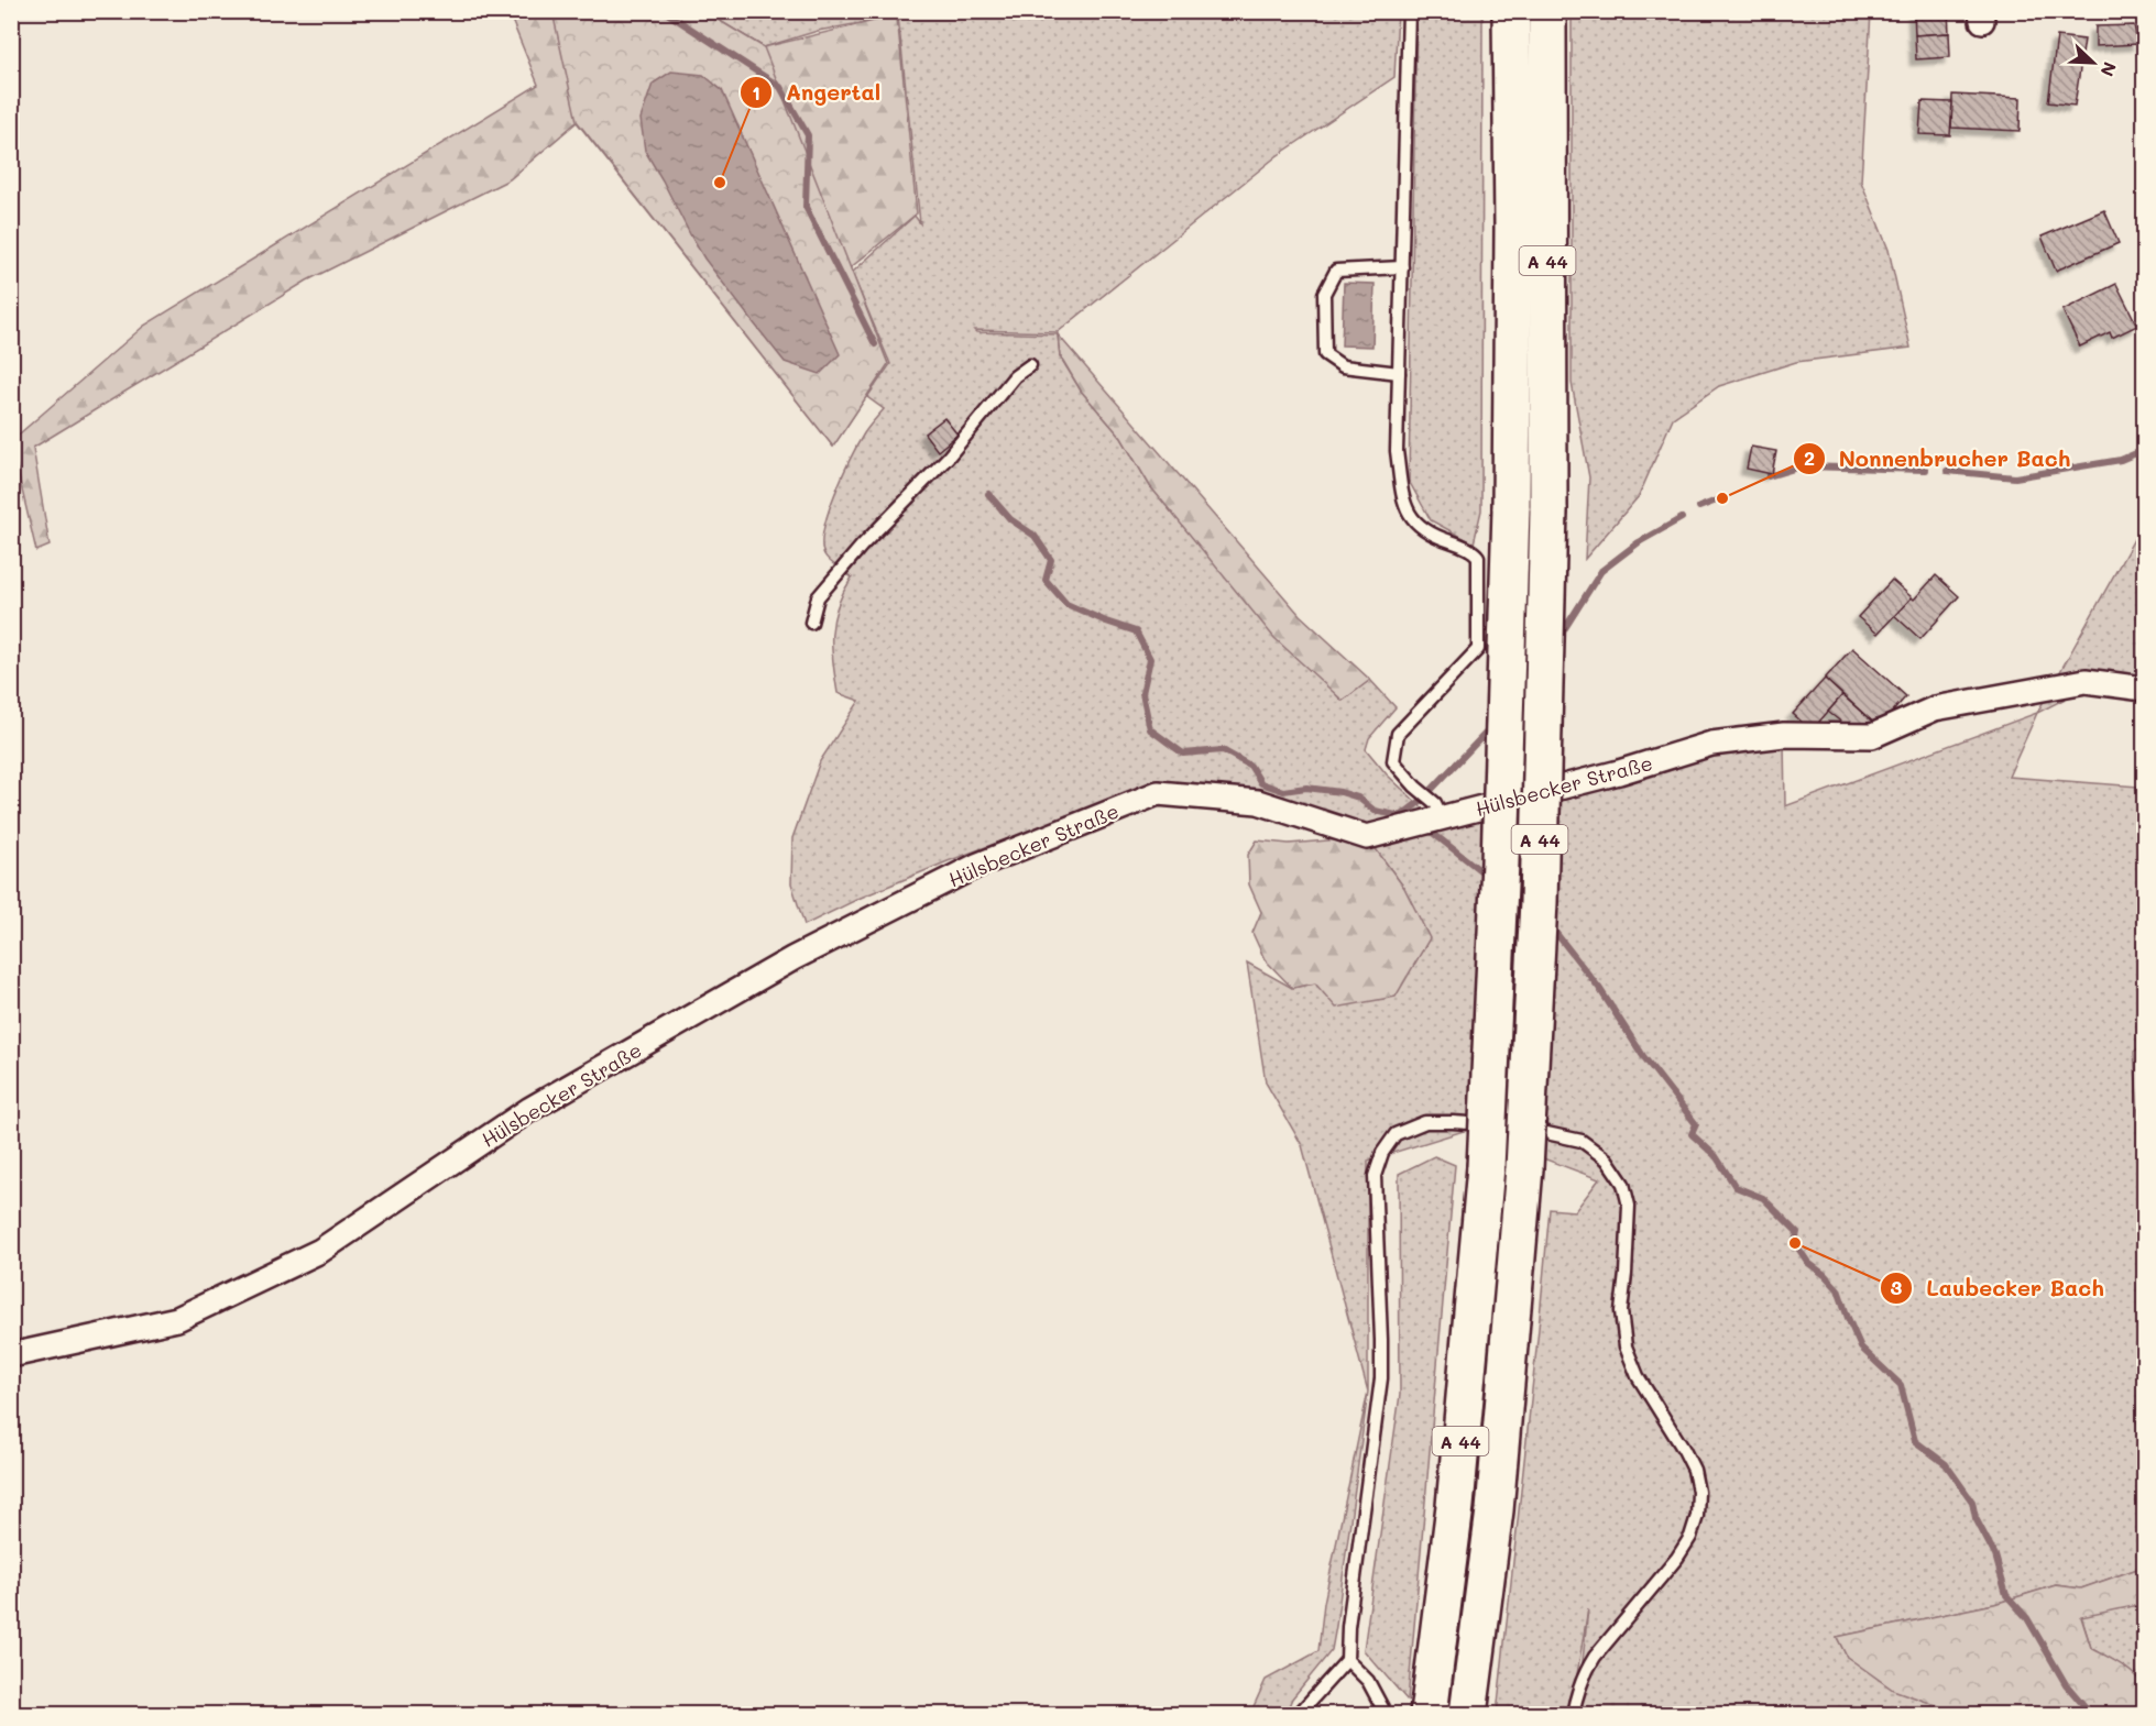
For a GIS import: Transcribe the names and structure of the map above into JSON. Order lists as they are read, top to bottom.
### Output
{
  "streets": {
    "highway": ["A 44"],
    "street": ["Hülsbecker Straße"]
  },
  "places": ["Angertal", "Nonnenbrucher Bach", "Laubecker Bach"],
  "north": "bottom right"
}
